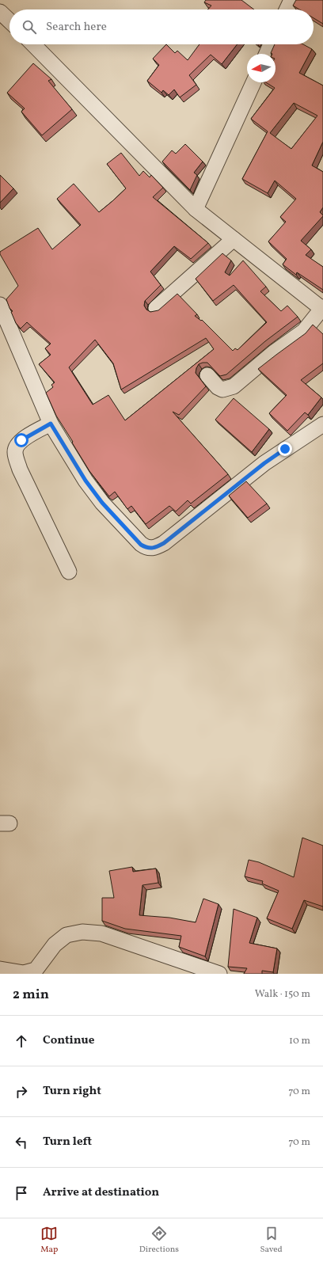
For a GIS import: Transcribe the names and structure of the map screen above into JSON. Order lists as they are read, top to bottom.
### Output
{
  "north": "left",
  "page": {
    "search": "Search here",
    "heading": ["2 min", "Walk · 150 m"],
    "list": [
      ["Continue", "10 m"],
      ["Turn right", "70 m"],
      ["Turn left", "70 m"],
      "Arrive at destination"
    ],
    "nav": ["Map", "Directions", "Saved"]
  }
}
